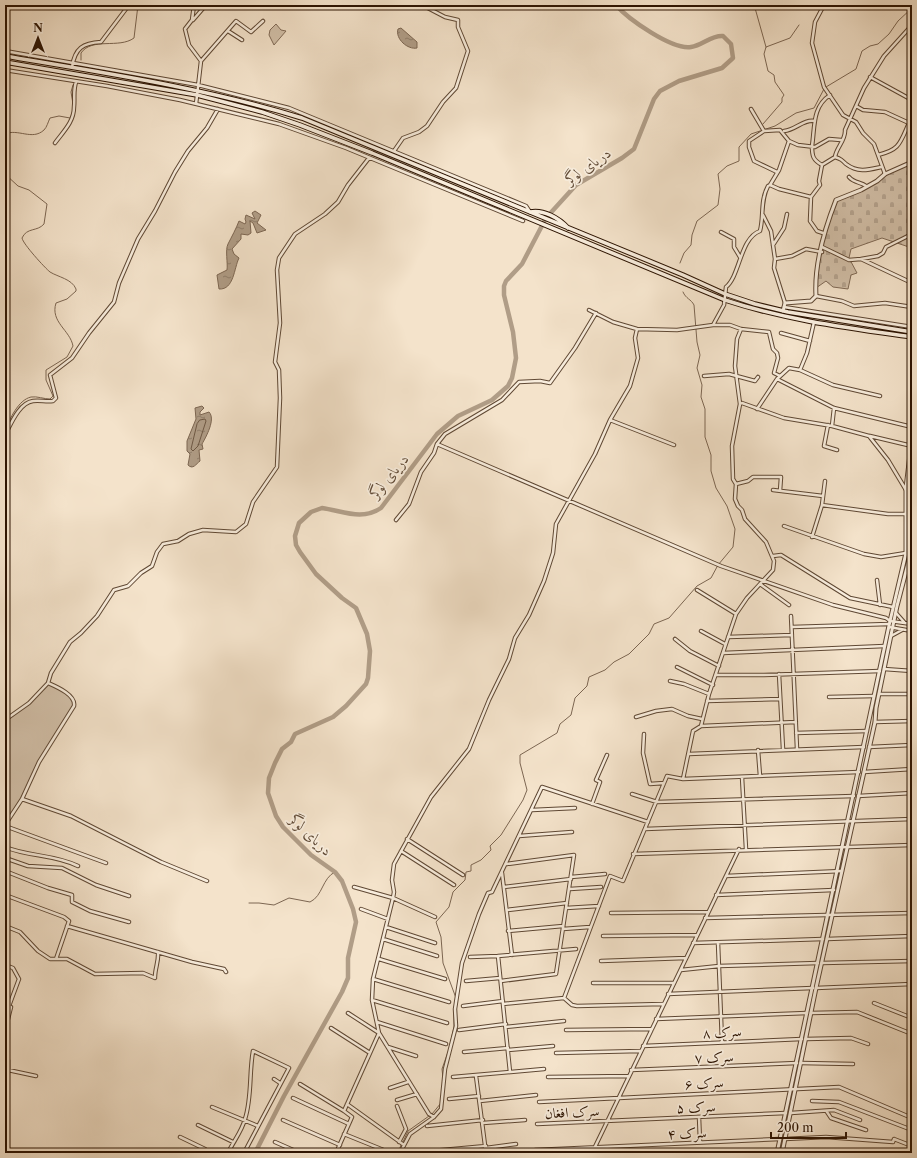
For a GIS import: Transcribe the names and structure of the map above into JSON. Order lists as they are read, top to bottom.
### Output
{
  "streets": {
    "street": [
      "سرک ۸",
      "سرک ۷",
      "سرک ۶",
      "سرک ۵",
      "سرک افغان",
      "سرک ۴"
    ]
  },
  "crossings": [
    ["سرک ۵", "سرک افغان"]
  ],
  "water": ["دریای لوگر"],
  "scale_bar": "200 m",
  "north": "top"
}
